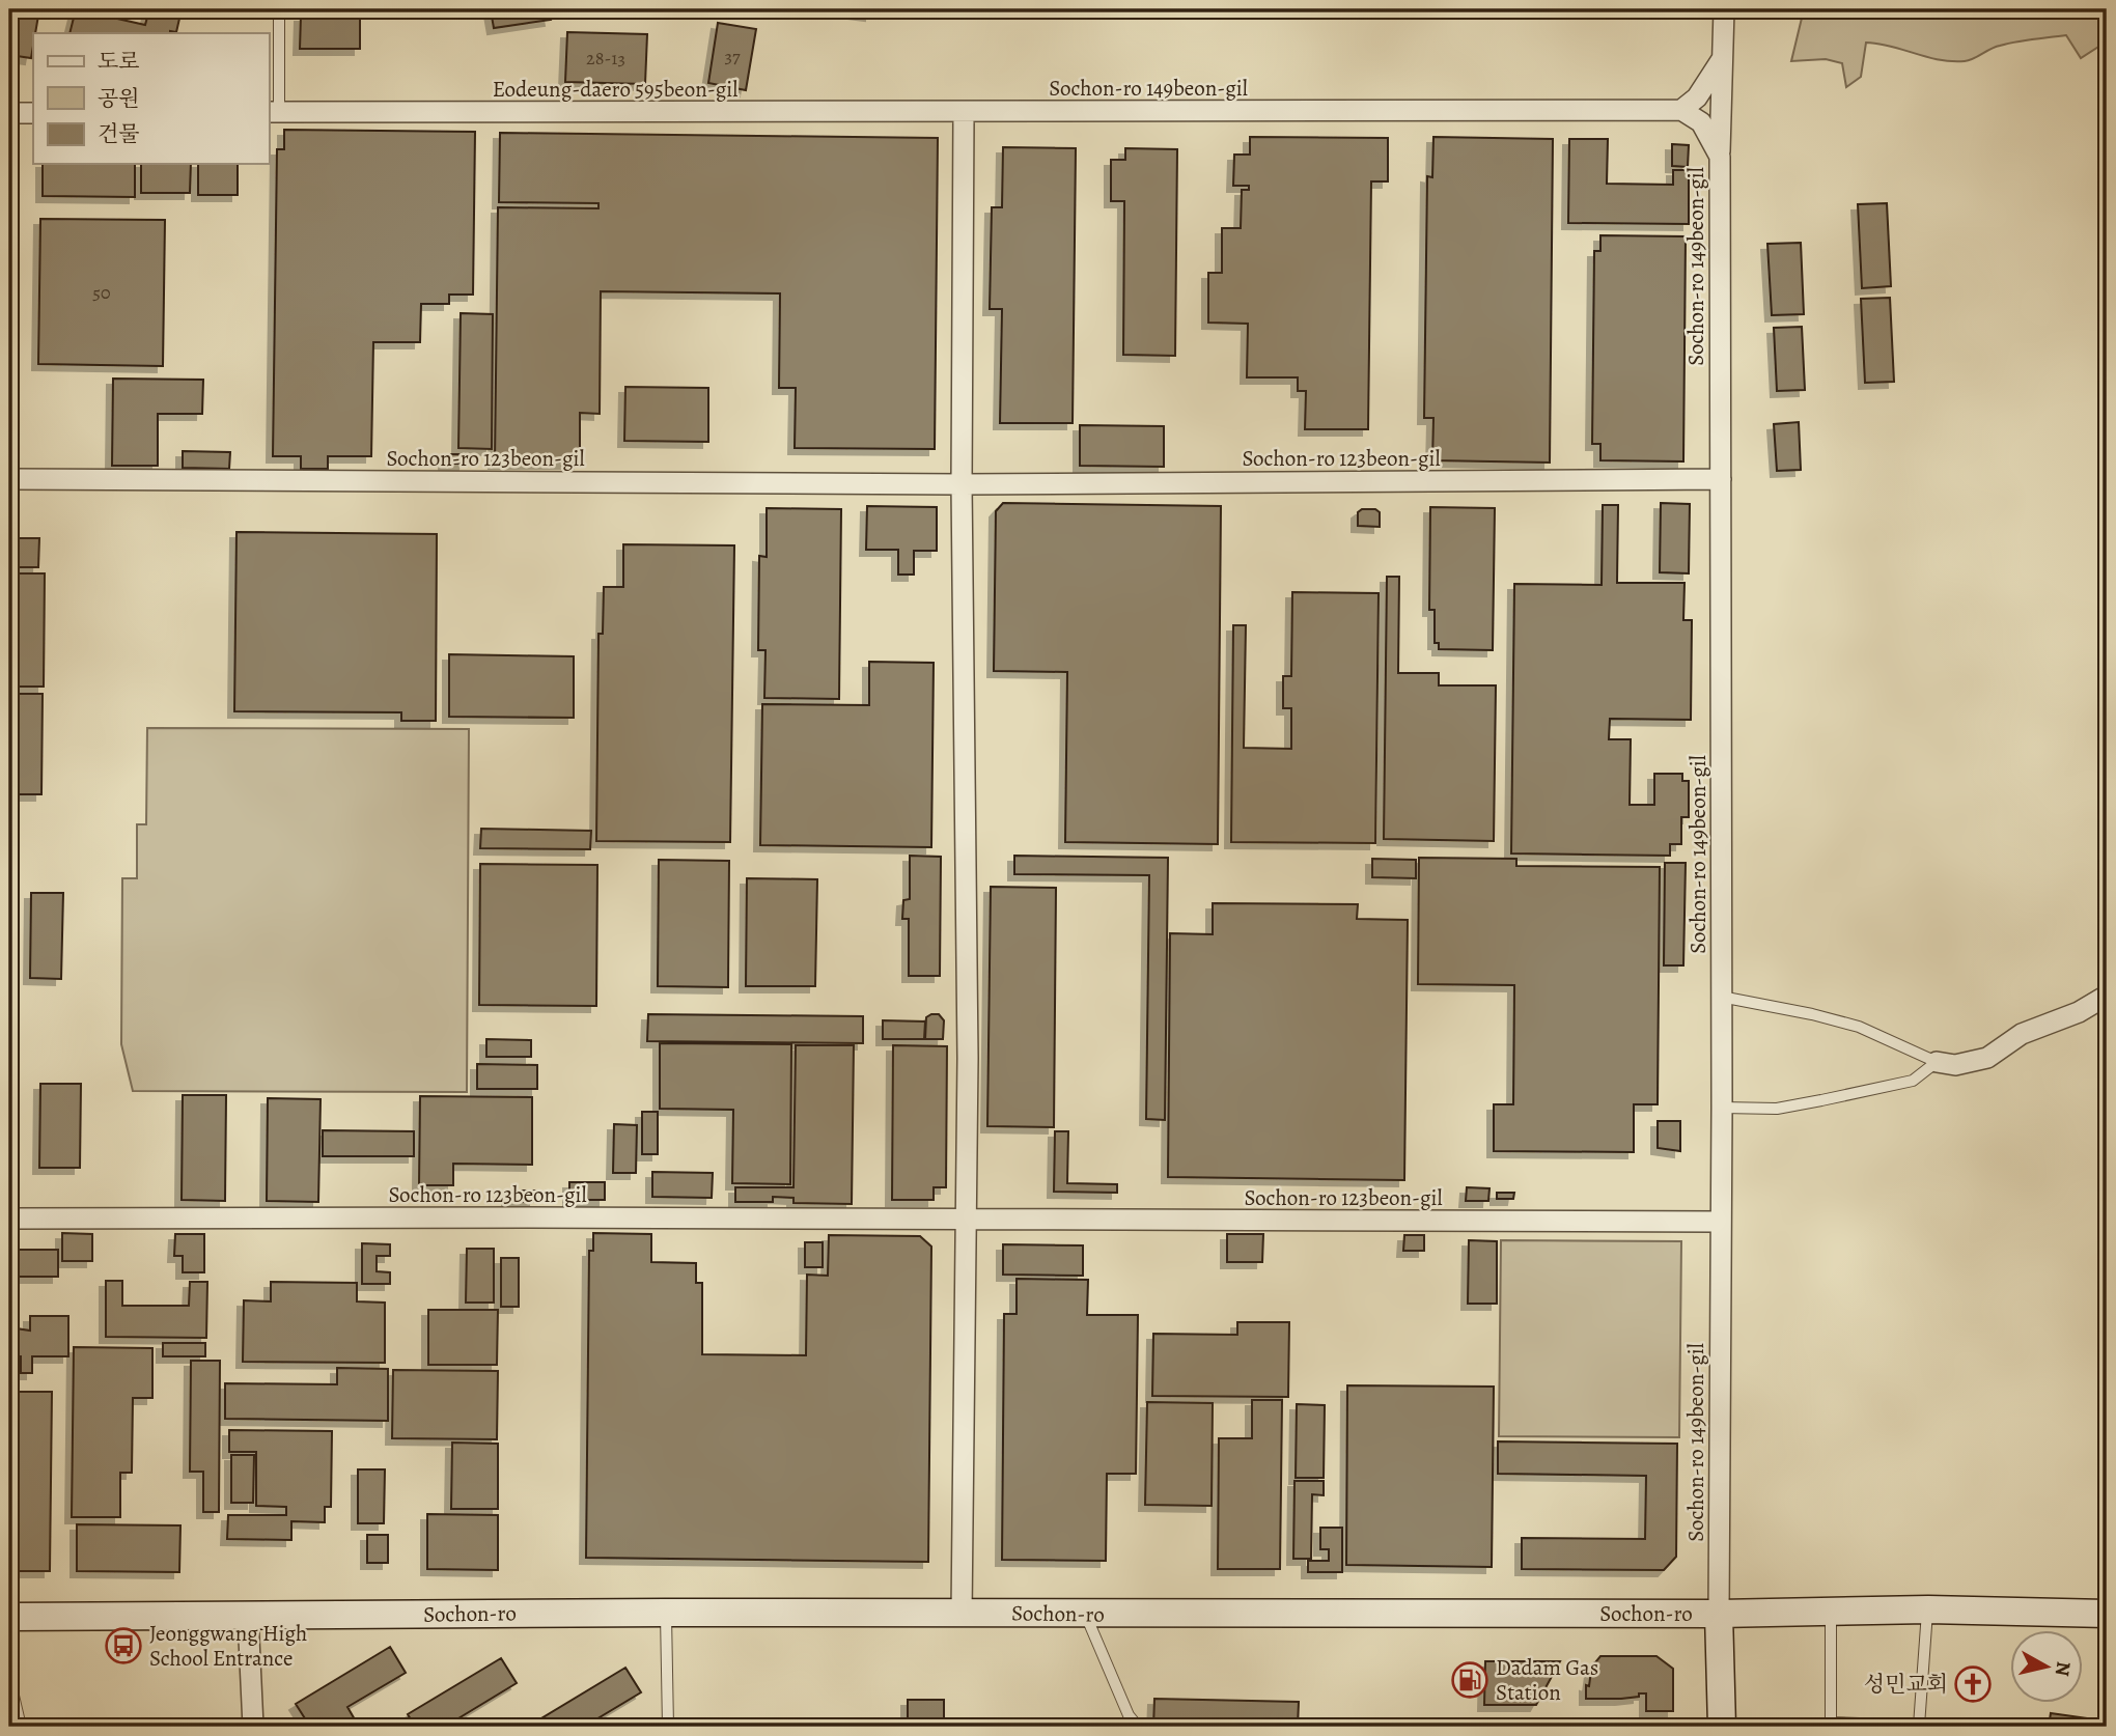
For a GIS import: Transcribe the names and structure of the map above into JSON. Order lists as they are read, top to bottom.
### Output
{
  "streets": {
    "street": [
      "Sochon-ro 149beon-gil",
      "Eodeung-daero 595beon-gil",
      "Sochon-ro 123beon-gil",
      "Sochon-ro"
    ]
  },
  "crossings": [
    ["Sochon-ro 149beon-gil", "Eodeung-daero 595beon-gil"],
    ["Sochon-ro 149beon-gil", "Sochon-ro 123beon-gil"],
    ["Sochon-ro 149beon-gil", "Sochon-ro"]
  ],
  "places": {
    "bus stop": ["Jeonggwang High School Entrance"],
    "fuel station": ["Dadam Gas Station"],
    "church": ["성민교회"]
  },
  "house_numbers": ["37", "28-13", "50"],
  "legend": ["도로", "공원", "건물"],
  "north": "right"
}
